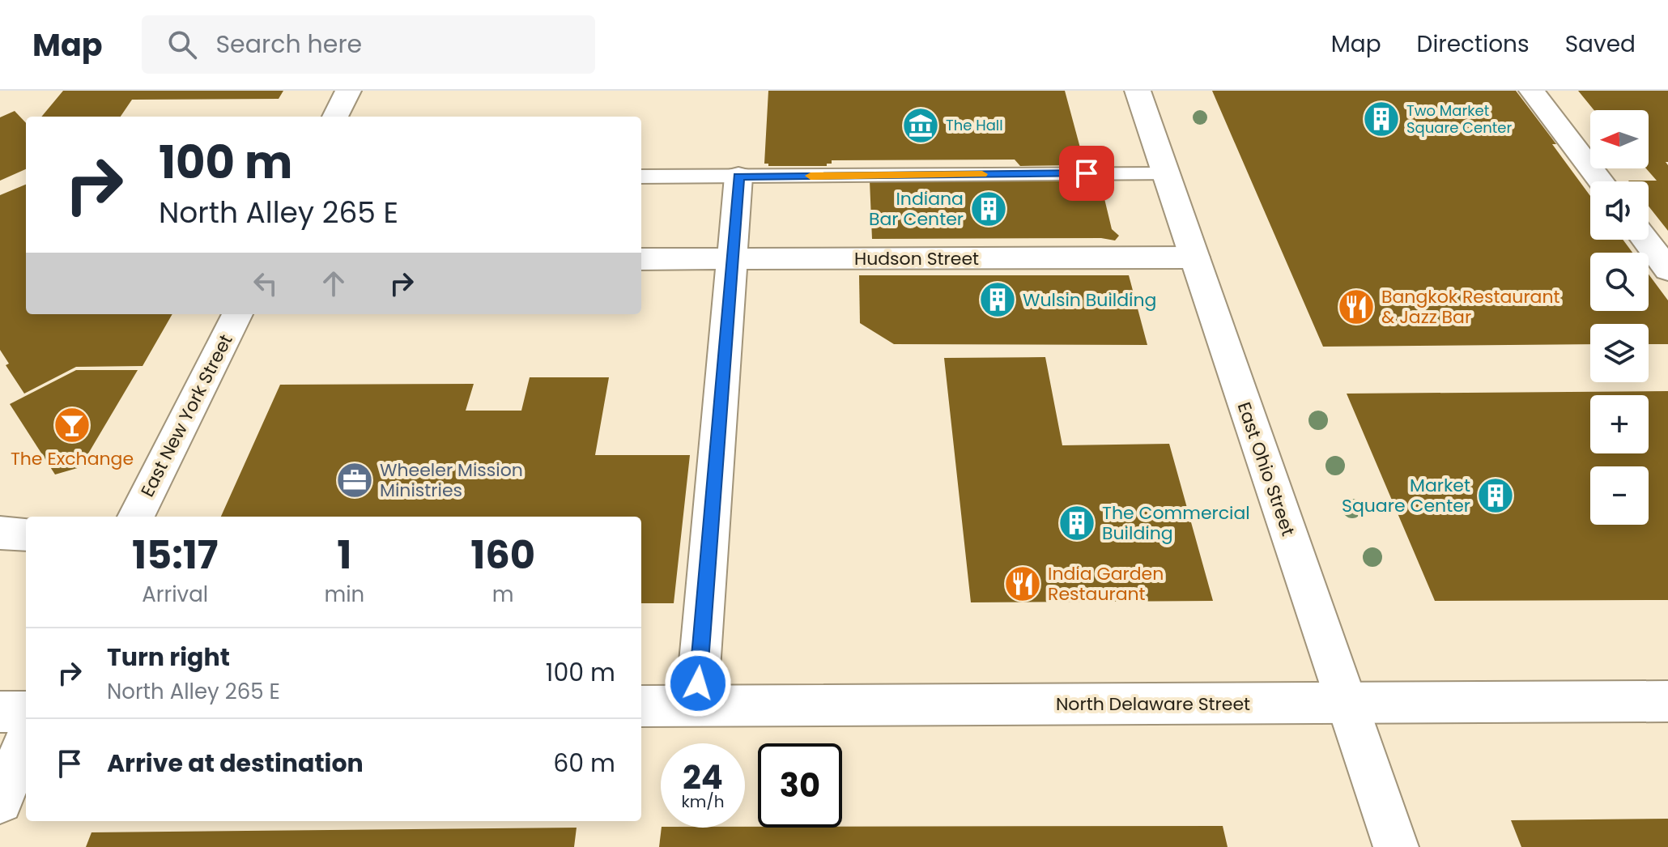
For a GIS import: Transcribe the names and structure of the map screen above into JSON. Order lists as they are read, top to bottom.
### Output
{
  "streets": {
    "main road": [
      "Hudson Street",
      "East New York Street",
      "East Ohio Street",
      "North Delaware Street"
    ]
  },
  "crossings": [
    ["Hudson Street", "East Ohio Street"],
    ["East Ohio Street", "North Delaware Street"]
  ],
  "places": {
    "building": [
      "Two Market Square Center",
      "Indiana Bar Center",
      "Wulsin Building",
      "Market Square Center",
      "The Commercial Building"
    ],
    "museum": ["The Hall"],
    "restaurant": ["Bangkok Restaurant & Jazz Bar", "India Garden Restaurant"],
    "bar": ["The Exchange"],
    "office": ["Wheeler Mission Ministries"]
  },
  "north": "left",
  "page": {
    "header": "Map",
    "search": "Search here",
    "nav": ["Map", "Directions", "Saved"],
    "map_buttons": ["+", "−"],
    "turn": ["100 m", "North Alley 265 E"],
    "eta": [
      "15:17",
      "Arrival",
      "1",
      "min",
      "160",
      "m"
    ],
    "list": [
      {
        "name": "Turn right",
        "note": "North Alley 265 E",
        "value": "100 m"
      },
      {
        "name": "Arrive at destination",
        "value": "60 m"
      }
    ],
    "speed": "24 km/h",
    "limit": "30"
  }
}
